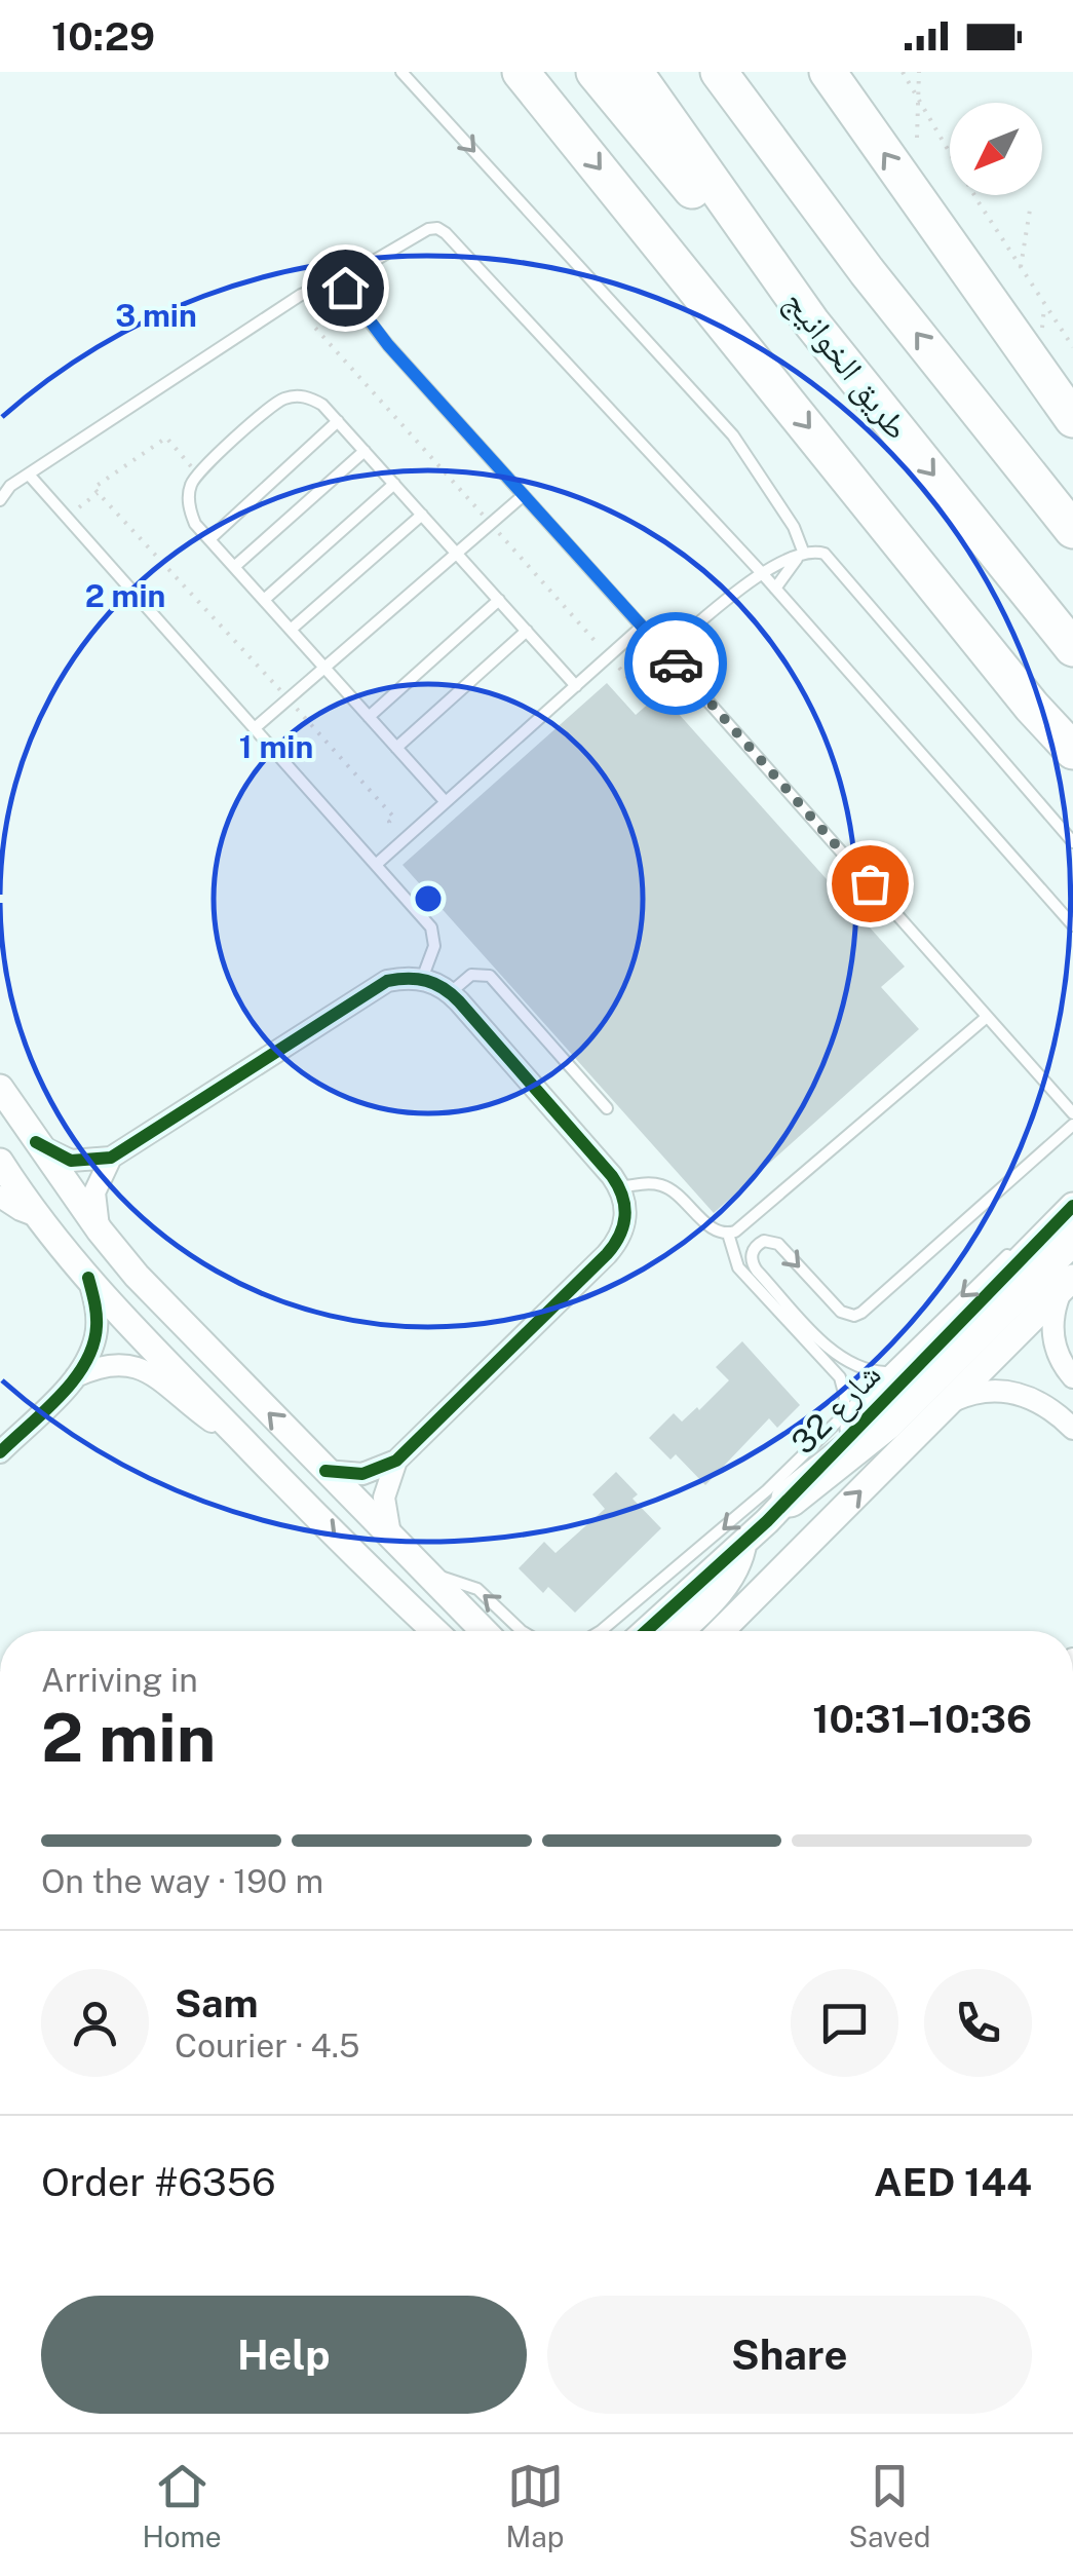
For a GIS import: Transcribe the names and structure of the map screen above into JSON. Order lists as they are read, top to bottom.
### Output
{
  "streets": {
    "highway": ["طريق الخوانيج"],
    "street": ["شارع 32"]
  },
  "north": "bottom left",
  "page": {
    "status": "10:29",
    "heading": ["2 min", "Arriving in", "10:31–10:36"],
    "panel": [
      "Sam",
      "Courier · 4.5",
      "Order #6356",
      "AED 144"
    ],
    "bar": "On the way · 190 m",
    "buttons": ["Help", "Share"],
    "tabs": ["Home", "Map", "Saved"]
  },
  "rings": ["3 min", "2 min", "1 min"]
}
